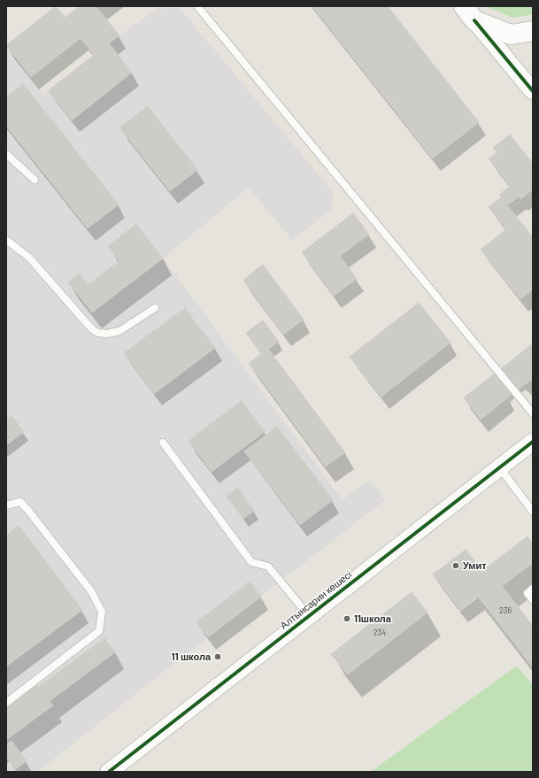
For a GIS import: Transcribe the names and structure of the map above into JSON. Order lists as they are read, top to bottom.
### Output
{
  "streets": {
    "street": ["Алтынсарин көшесі"]
  },
  "places": ["Умит", "11школа", "11 школа"],
  "house_numbers": ["236", "234"]
}
